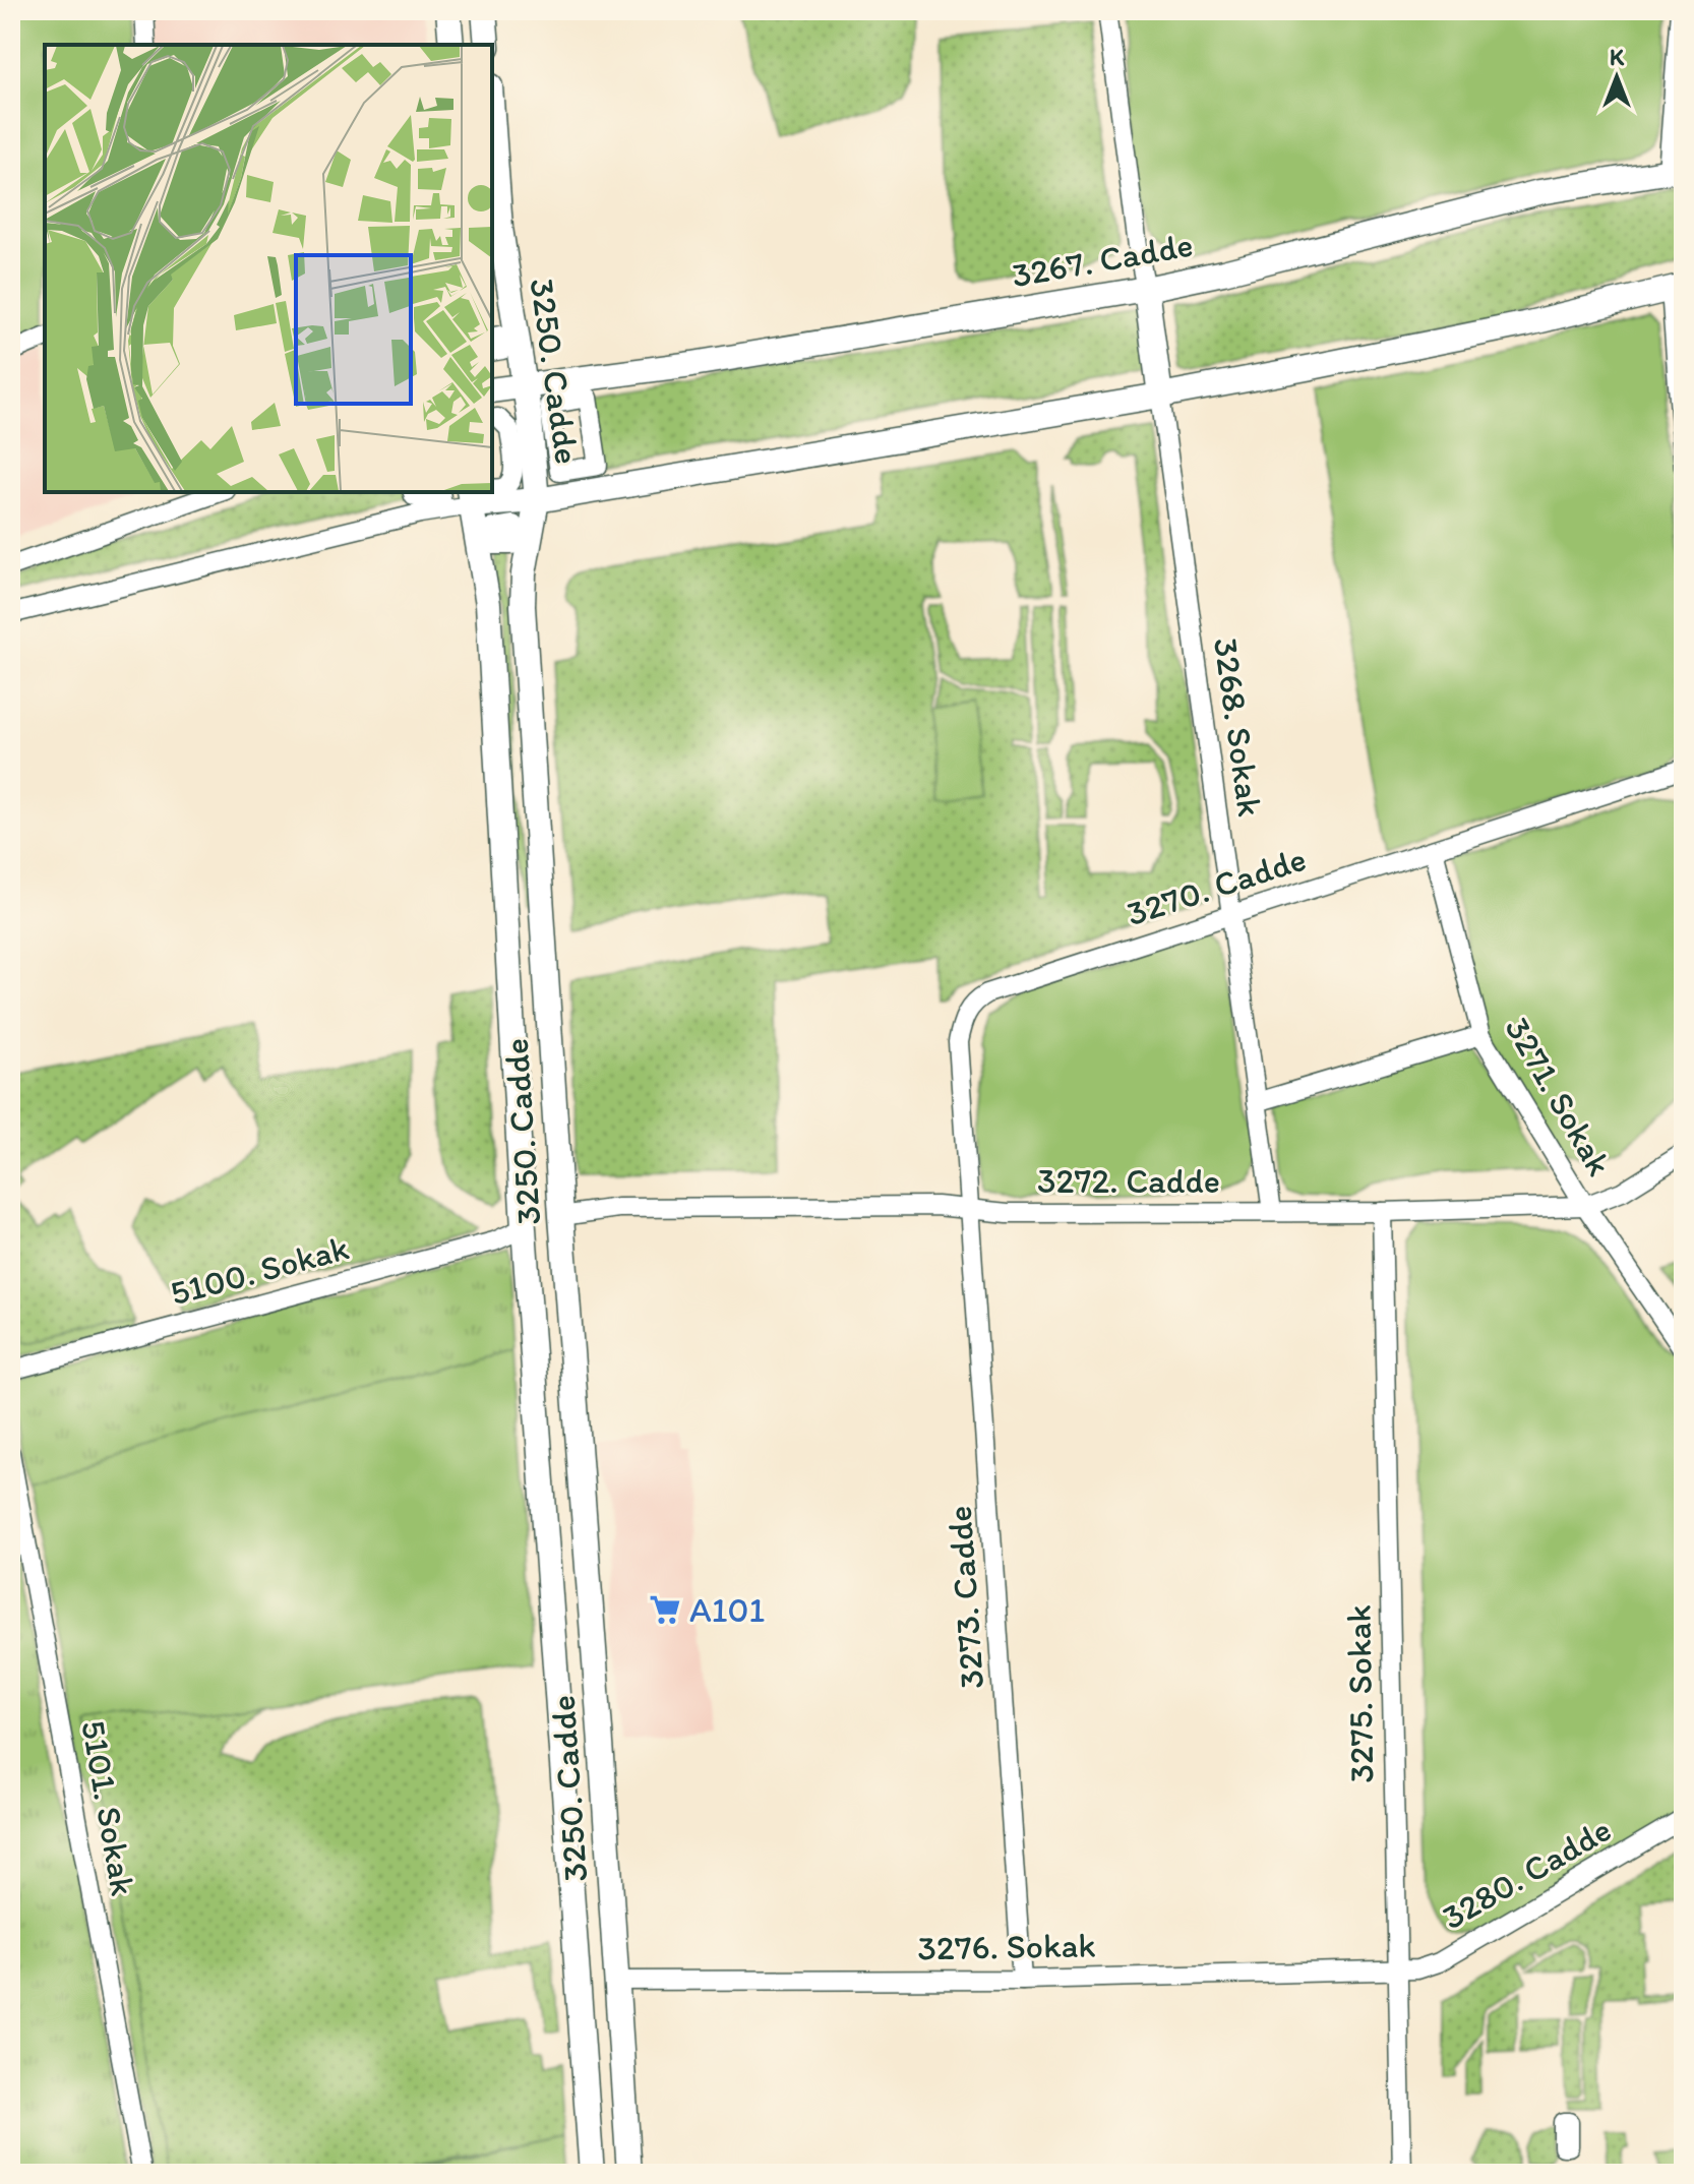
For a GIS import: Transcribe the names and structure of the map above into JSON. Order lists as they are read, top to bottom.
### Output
{
  "streets": {
    "street": [
      "3267. Cadde",
      "3250. Cadde",
      "3268. Sokak",
      "3270. Cadde",
      "3271. Sokak",
      "3272. Cadde",
      "5100. Sokak",
      "3273. Cadde",
      "3275. Sokak",
      "5101. Sokak",
      "3280. Cadde",
      "3276. Sokak"
    ]
  },
  "crossings": [
    ["3267. Cadde", "3250. Cadde"],
    ["3250. Cadde", "3272. Cadde"],
    ["3250. Cadde", "5100. Sokak"],
    ["3250. Cadde", "3276. Sokak"],
    ["3268. Sokak", "3270. Cadde"],
    ["3268. Sokak", "3272. Cadde"],
    ["3270. Cadde", "3271. Sokak"],
    ["3270. Cadde", "3272. Cadde"],
    ["3270. Cadde", "3273. Cadde"],
    ["3271. Sokak", "3272. Cadde"],
    ["3272. Cadde", "3273. Cadde"],
    ["3272. Cadde", "3275. Sokak"],
    ["3273. Cadde", "3276. Sokak"],
    ["3275. Sokak", "3280. Cadde"],
    ["3275. Sokak", "3276. Sokak"],
    ["3280. Cadde", "3276. Sokak"]
  ],
  "places": {
    "supermarket": ["A101"]
  },
  "north": "top"
}
